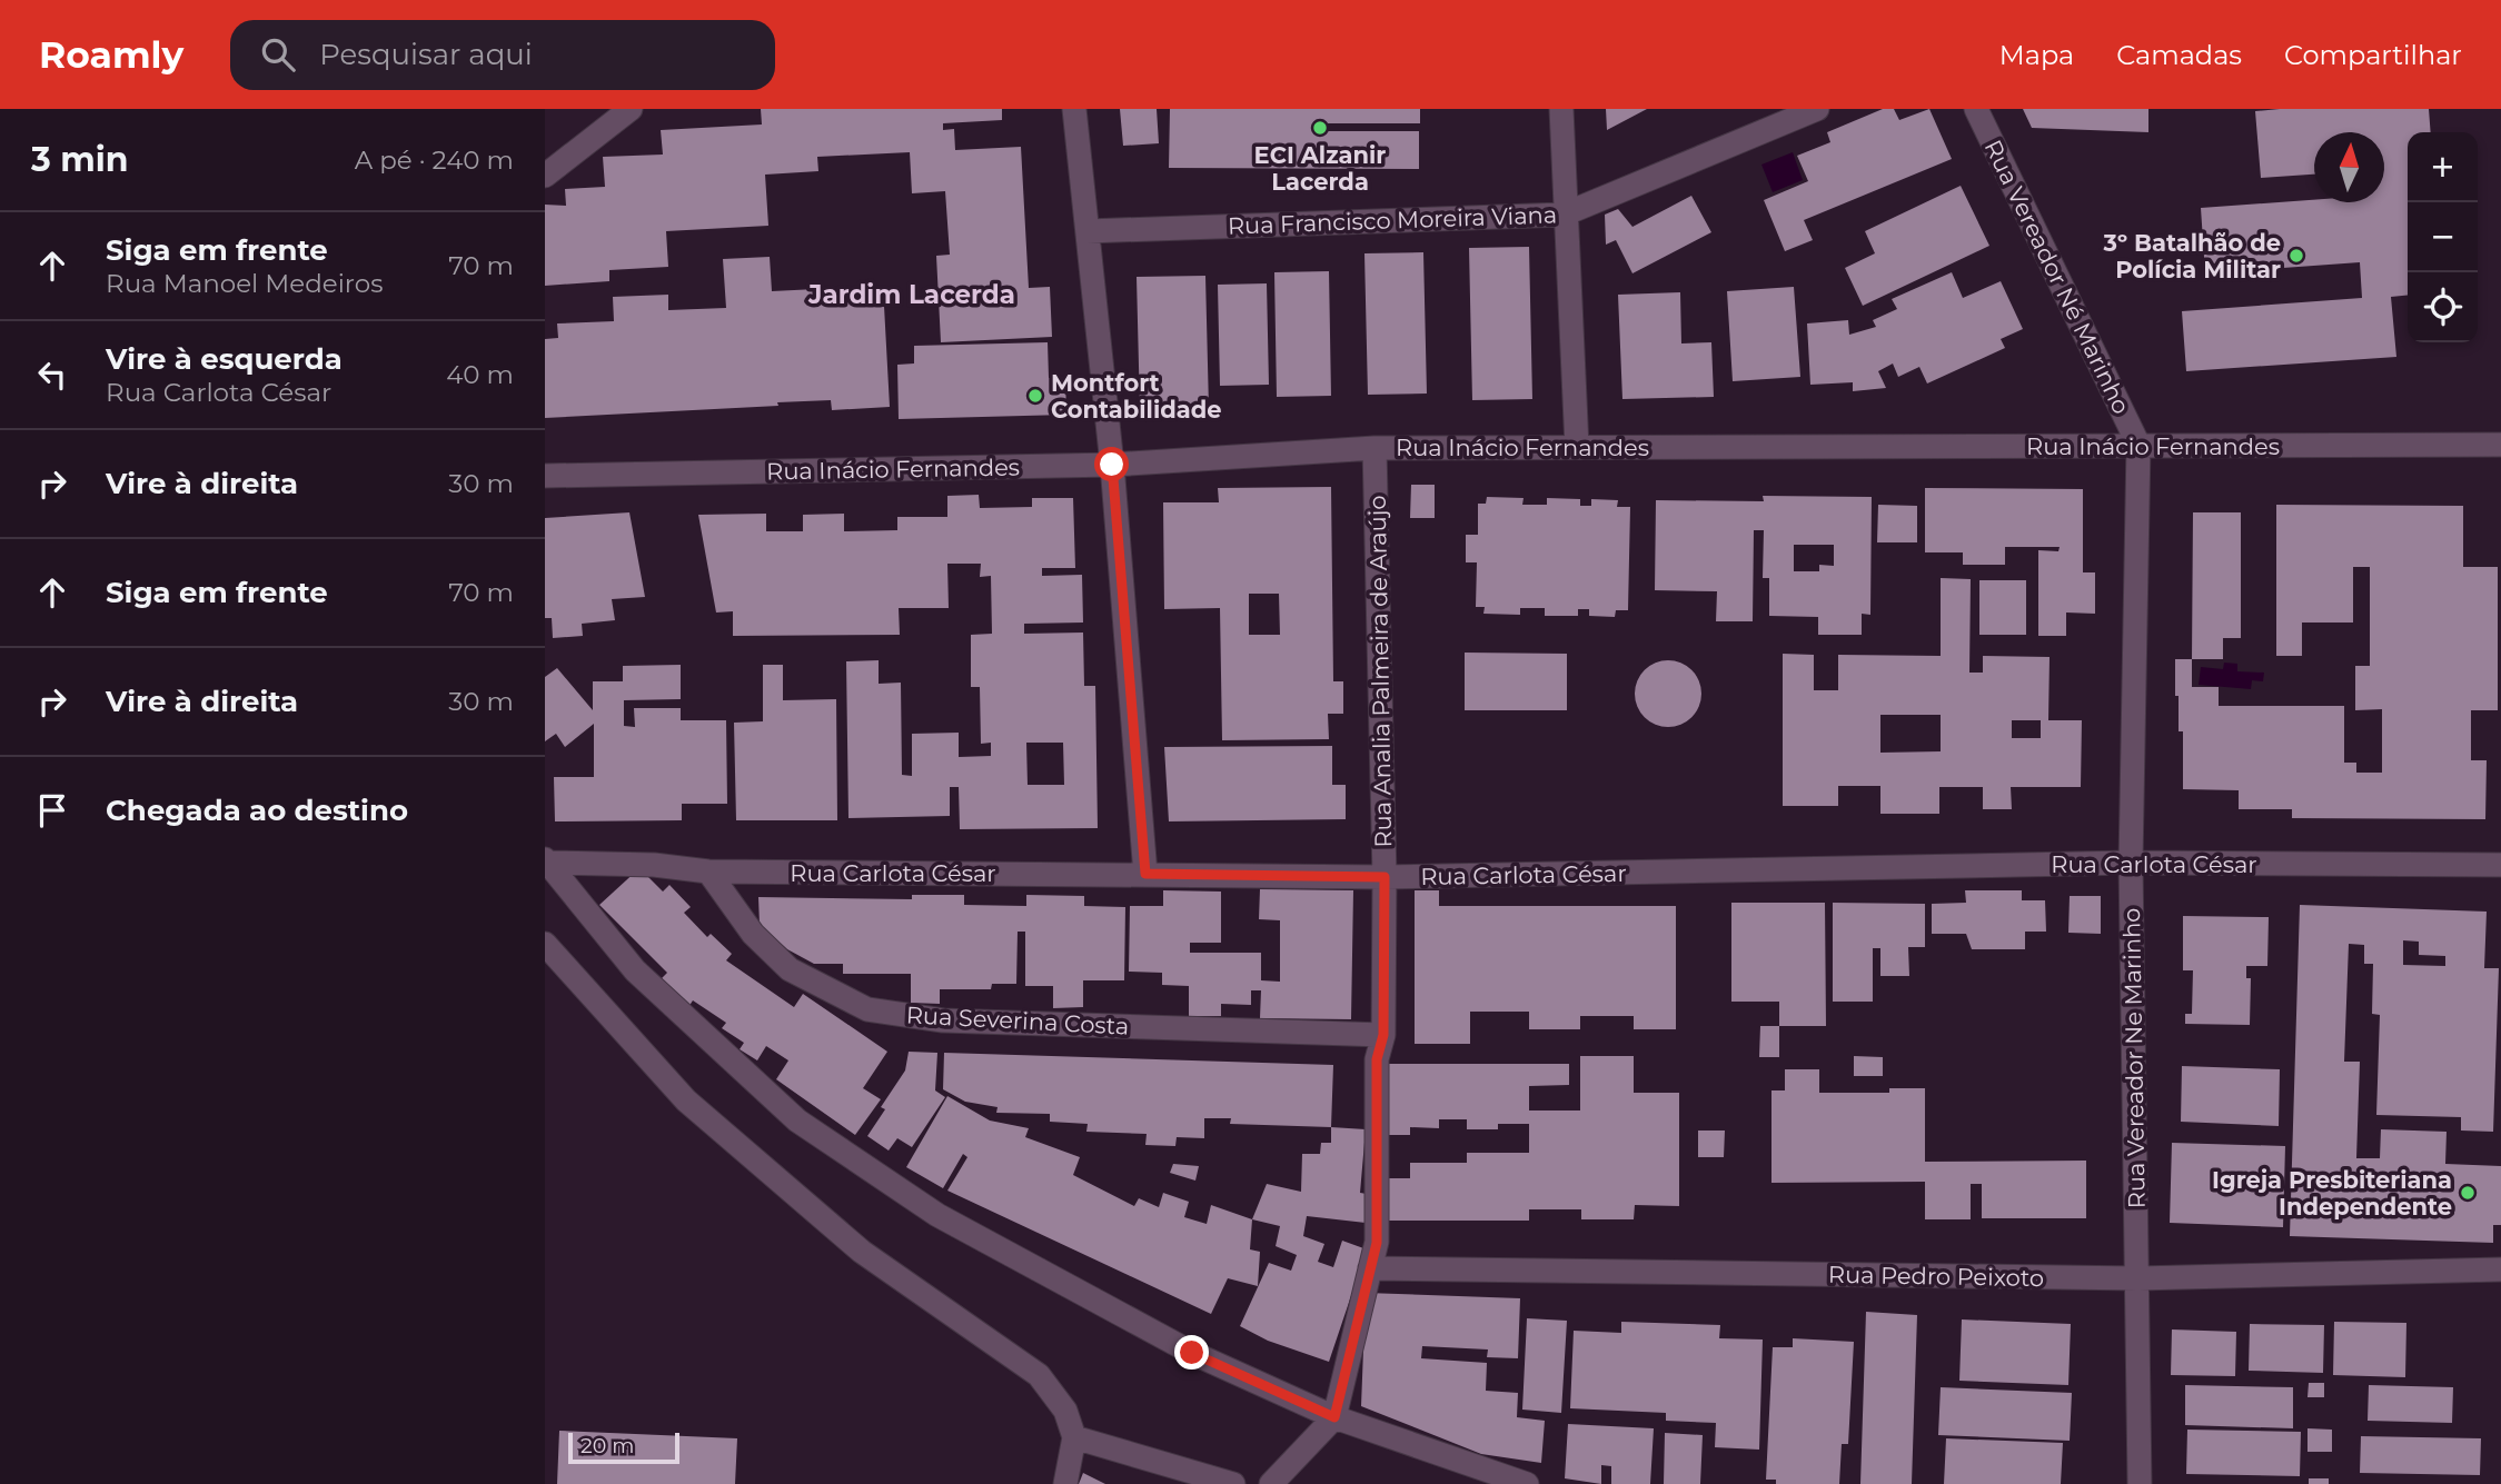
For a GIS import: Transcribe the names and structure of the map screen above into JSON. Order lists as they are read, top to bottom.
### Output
{
  "streets": {
    "street": [
      "Rua Francisco Moreira Viana",
      "Rua Vereador Né Marinho",
      "Rua Inácio Fernandes",
      "Rua Analia Palmeira de Araújo",
      "Rua Carlota César",
      "Rua Severina Costa",
      "Rua Vereador Ne Marinho",
      "Rua Pedro Peixoto"
    ]
  },
  "crossings": [
    ["Rua Vereador Né Marinho", "Rua Inácio Fernandes"],
    ["Rua Vereador Né Marinho", "Rua Vereador Ne Marinho"],
    ["Rua Inácio Fernandes", "Rua Analia Palmeira de Araújo"],
    ["Rua Inácio Fernandes", "Rua Vereador Ne Marinho"],
    ["Rua Analia Palmeira de Araújo", "Rua Carlota César"],
    ["Rua Analia Palmeira de Araújo", "Rua Severina Costa"],
    ["Rua Analia Palmeira de Araújo", "Rua Pedro Peixoto"],
    ["Rua Carlota César", "Rua Severina Costa"],
    ["Rua Carlota César", "Rua Vereador Ne Marinho"],
    ["Rua Vereador Ne Marinho", "Rua Pedro Peixoto"]
  ],
  "districts": ["Jardim Lacerda"],
  "places": [
    "ECI Alzanir Lacerda",
    "3º Batalhão de Polícia Militar",
    "Montfort Contabilidade",
    "Igreja Presbiteriana Independente"
  ],
  "scale_bar": "20 m",
  "north": "top",
  "page": {
    "header": "Roamly",
    "search": "Pesquisar aqui",
    "nav": ["Mapa", "Camadas", "Compartilhar"],
    "heading": ["3 min", "A pé · 240 m"],
    "map_buttons": ["+", "−"],
    "list": [
      ["Siga em frente", "Rua Manoel Medeiros", "70 m"],
      ["Vire à esquerda", "Rua Carlota César", "40 m"],
      ["Vire à direita", "30 m"],
      ["Siga em frente", "70 m"],
      ["Vire à direita", "30 m"],
      "Chegada ao destino"
    ],
    "scale": "20 m"
  }
}
